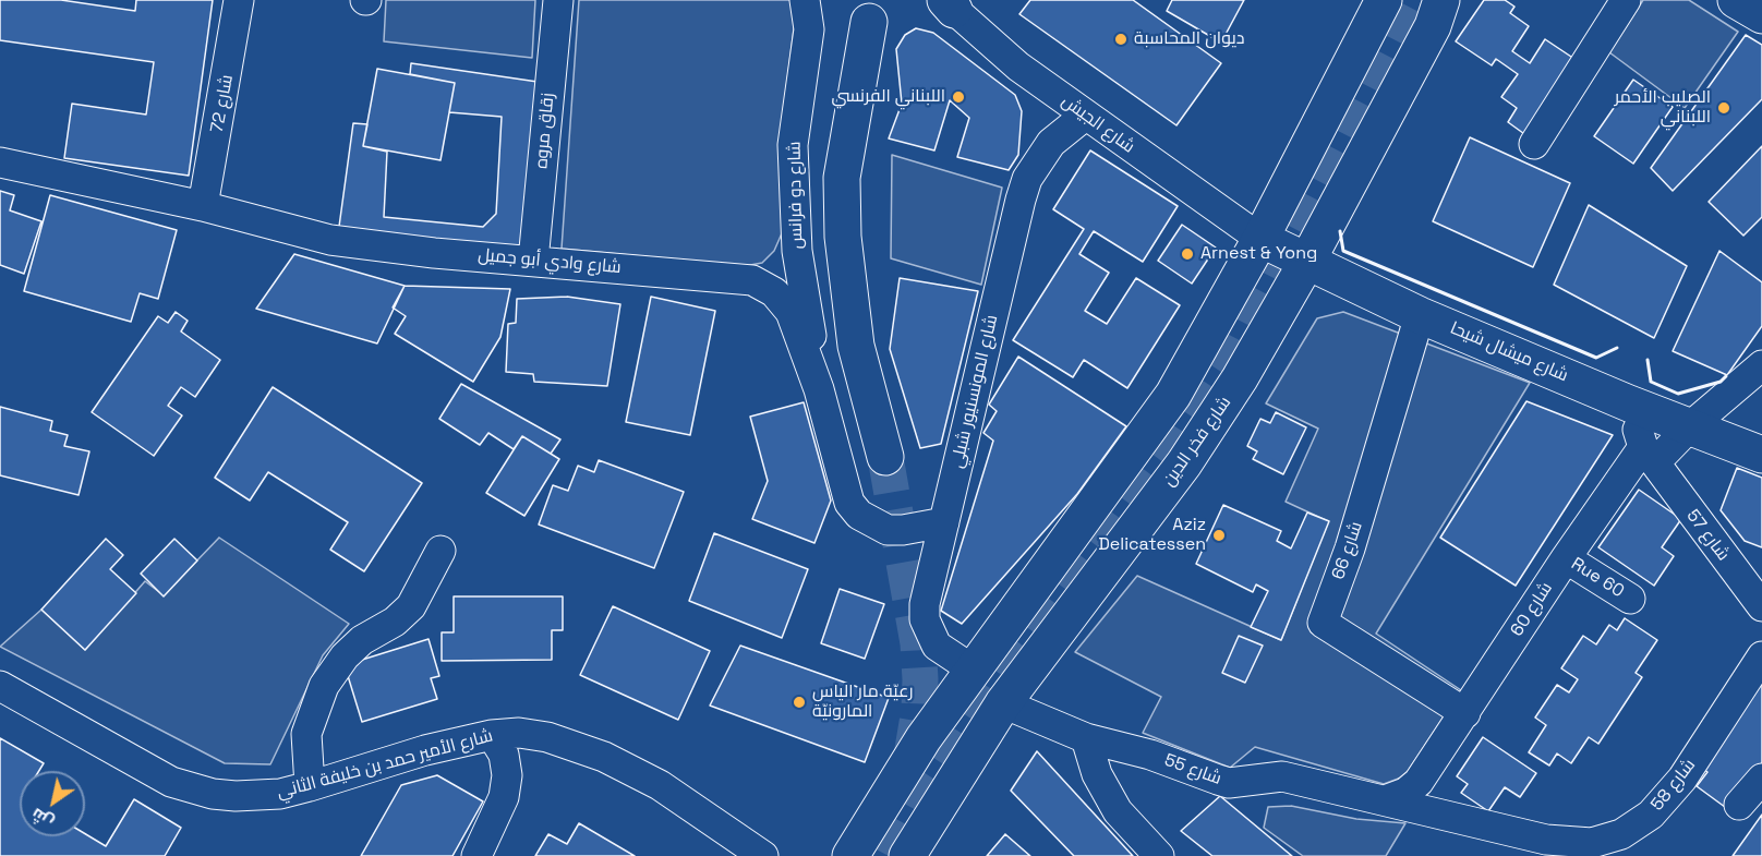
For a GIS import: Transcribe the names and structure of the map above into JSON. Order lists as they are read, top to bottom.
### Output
{
  "streets": {
    "main road": ["شارع ميشال شيحا", "شارع فخر الدين"],
    "street": [
      "شارع 72",
      "شارع الجيش",
      "زقاق مروه",
      "شارع دو فرانس",
      "شارع وادي أبو جميل",
      "شارع المونسنيور شبلي",
      "شارع 57",
      "شارع 66",
      "Rue 60",
      "شارع 60",
      "شارع الأمير حمد بن خليفة الثاني",
      "شارع 55",
      "شارع 58"
    ]
  },
  "crossings": [
    ["شارع 72", "شارع وادي أبو جميل"],
    ["شارع الجيش", "شارع ميشال شيحا"],
    ["شارع الجيش", "شارع المونسنيور شبلي"],
    ["زقاق مروه", "شارع وادي أبو جميل"],
    ["شارع دو فرانس", "شارع وادي أبو جميل"],
    ["شارع وادي أبو جميل", "شارع المونسنيور شبلي"],
    ["شارع ميشال شيحا", "شارع فخر الدين"],
    ["شارع ميشال شيحا", "شارع 66"],
    ["شارع فخر الدين", "شارع 55"],
    ["شارع 57", "شارع 60"],
    ["شارع 66", "شارع 60"],
    ["Rue 60", "شارع 60"],
    ["شارع 60", "شارع 55"],
    ["شارع 60", "شارع 58"],
    ["شارع 55", "شارع 58"]
  ],
  "places": [
    "ديوان المحاسبة",
    "اللبناني الفرنسي",
    "الصليب الأحمر اللبناني",
    "Arnest & Yong",
    "Aziz Delicatessen",
    "رعيّة مار الياس المارونيّة"
  ],
  "north": "bottom left"
}
